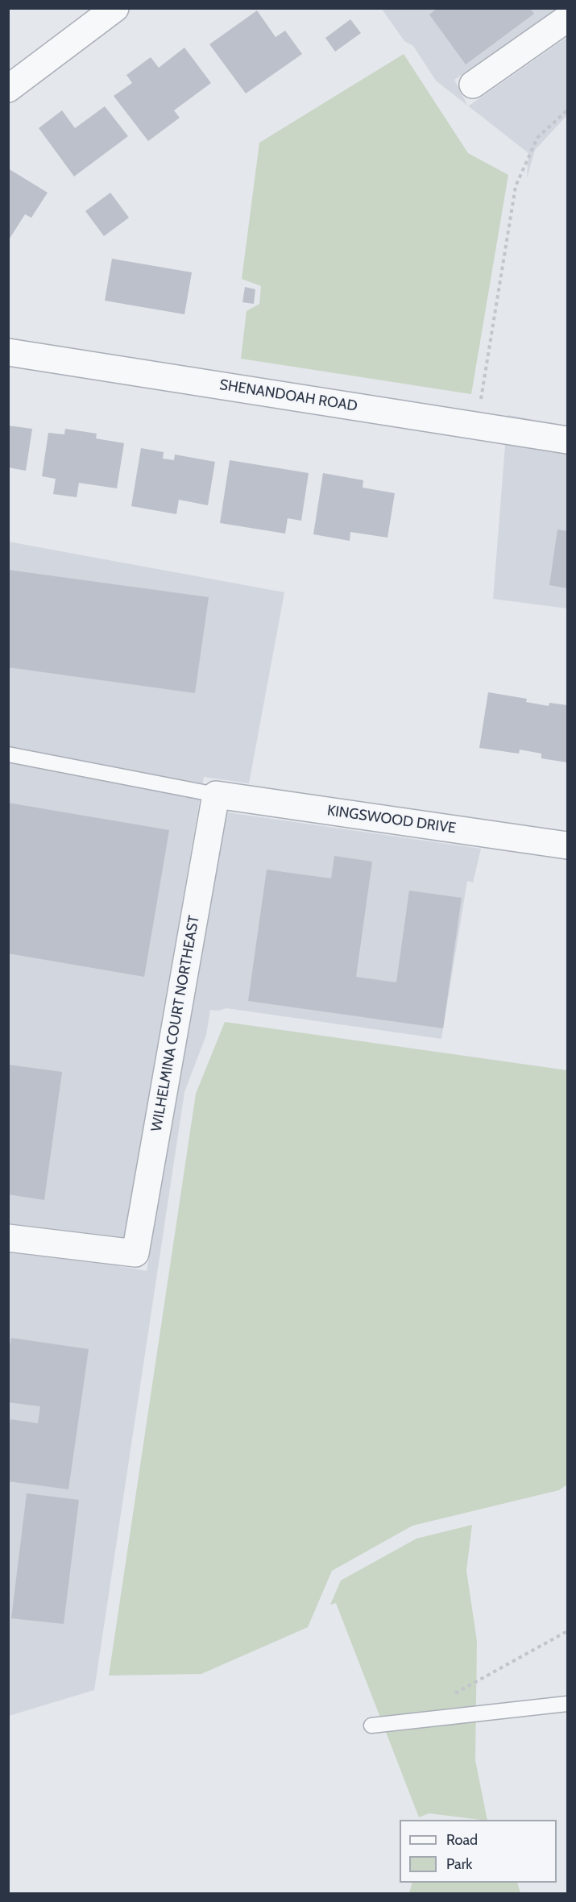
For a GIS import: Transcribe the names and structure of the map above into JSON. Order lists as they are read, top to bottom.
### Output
{
  "streets": {
    "street": ["SHENANDOAH ROAD", "KINGSWOOD DRIVE", "WILHELMINA COURT NORTHEAST"]
  },
  "crossings": [
    ["KINGSWOOD DRIVE", "WILHELMINA COURT NORTHEAST"]
  ],
  "legend": ["Road", "Park"]
}
